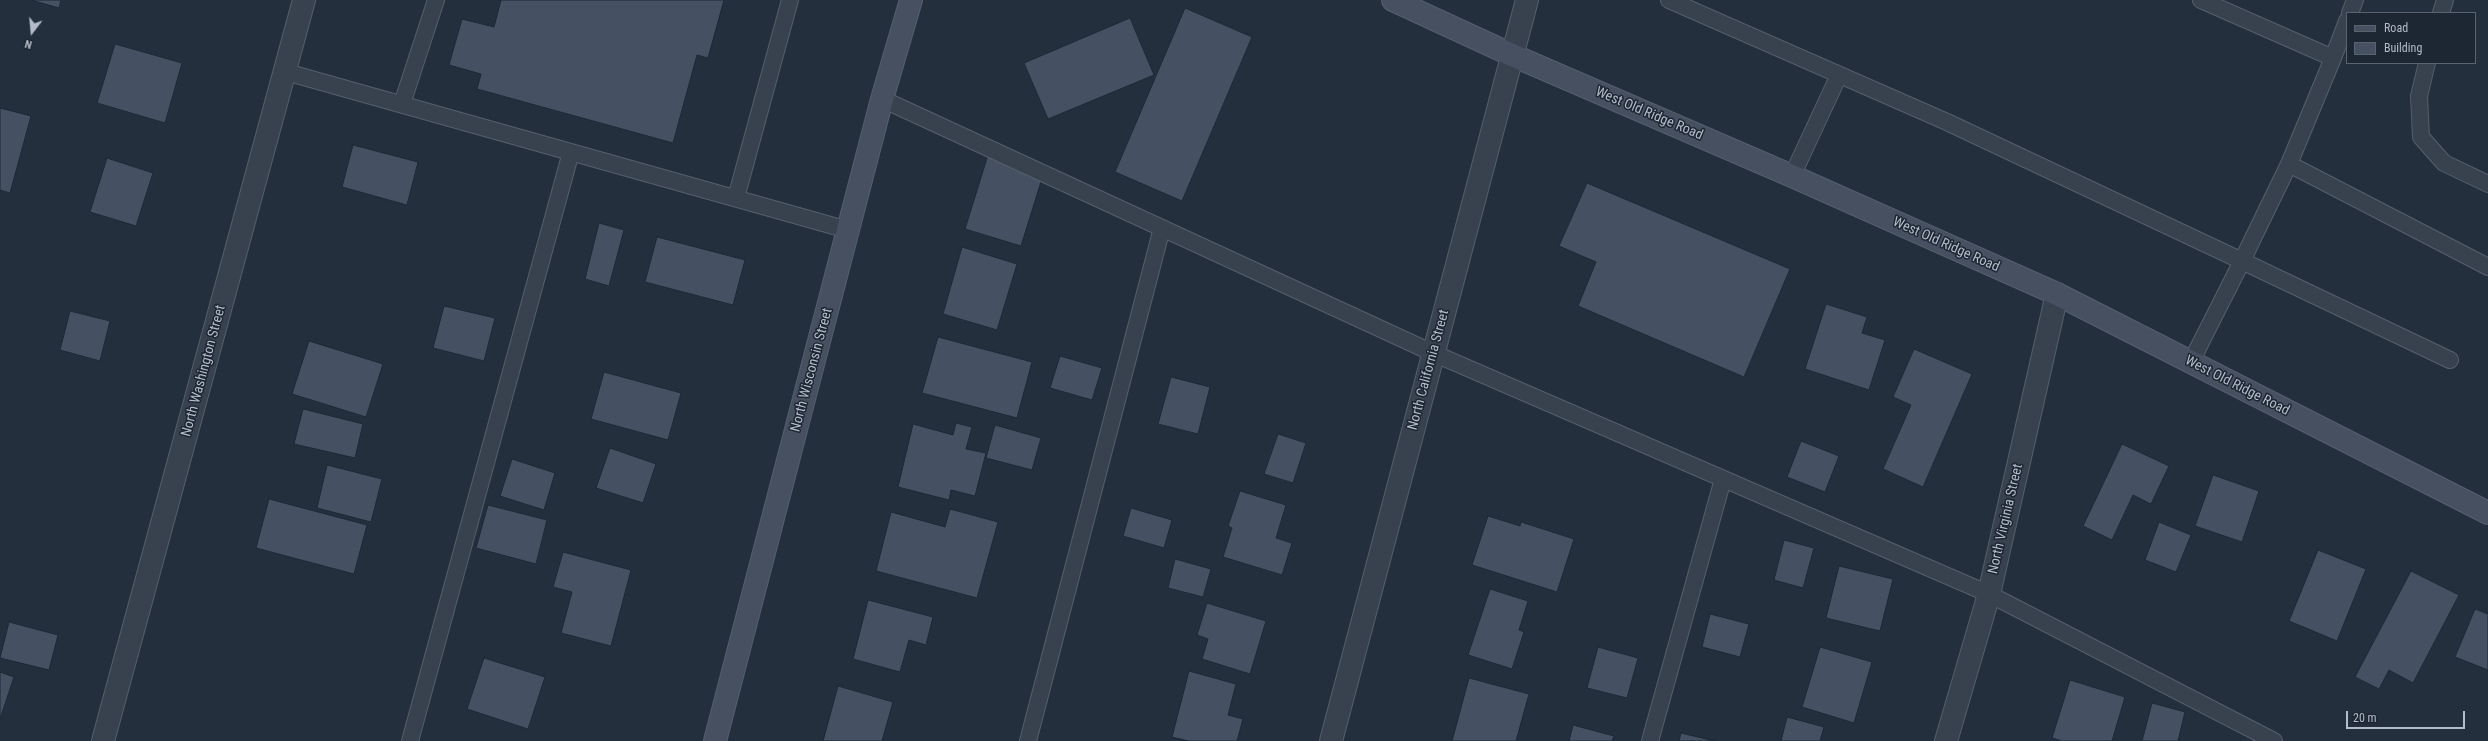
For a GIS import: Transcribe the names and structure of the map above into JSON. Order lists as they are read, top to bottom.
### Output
{
  "streets": {
    "street": [
      "West Old Ridge Road",
      "North Wisconsin Street",
      "North California Street",
      "North Washington Street",
      "North Virginia Street"
    ]
  },
  "crossings": [
    ["West Old Ridge Road", "North California Street"],
    ["West Old Ridge Road", "North Virginia Street"]
  ],
  "legend": ["Road", "Building"],
  "scale_bar": "20 m",
  "north": "bottom"
}
